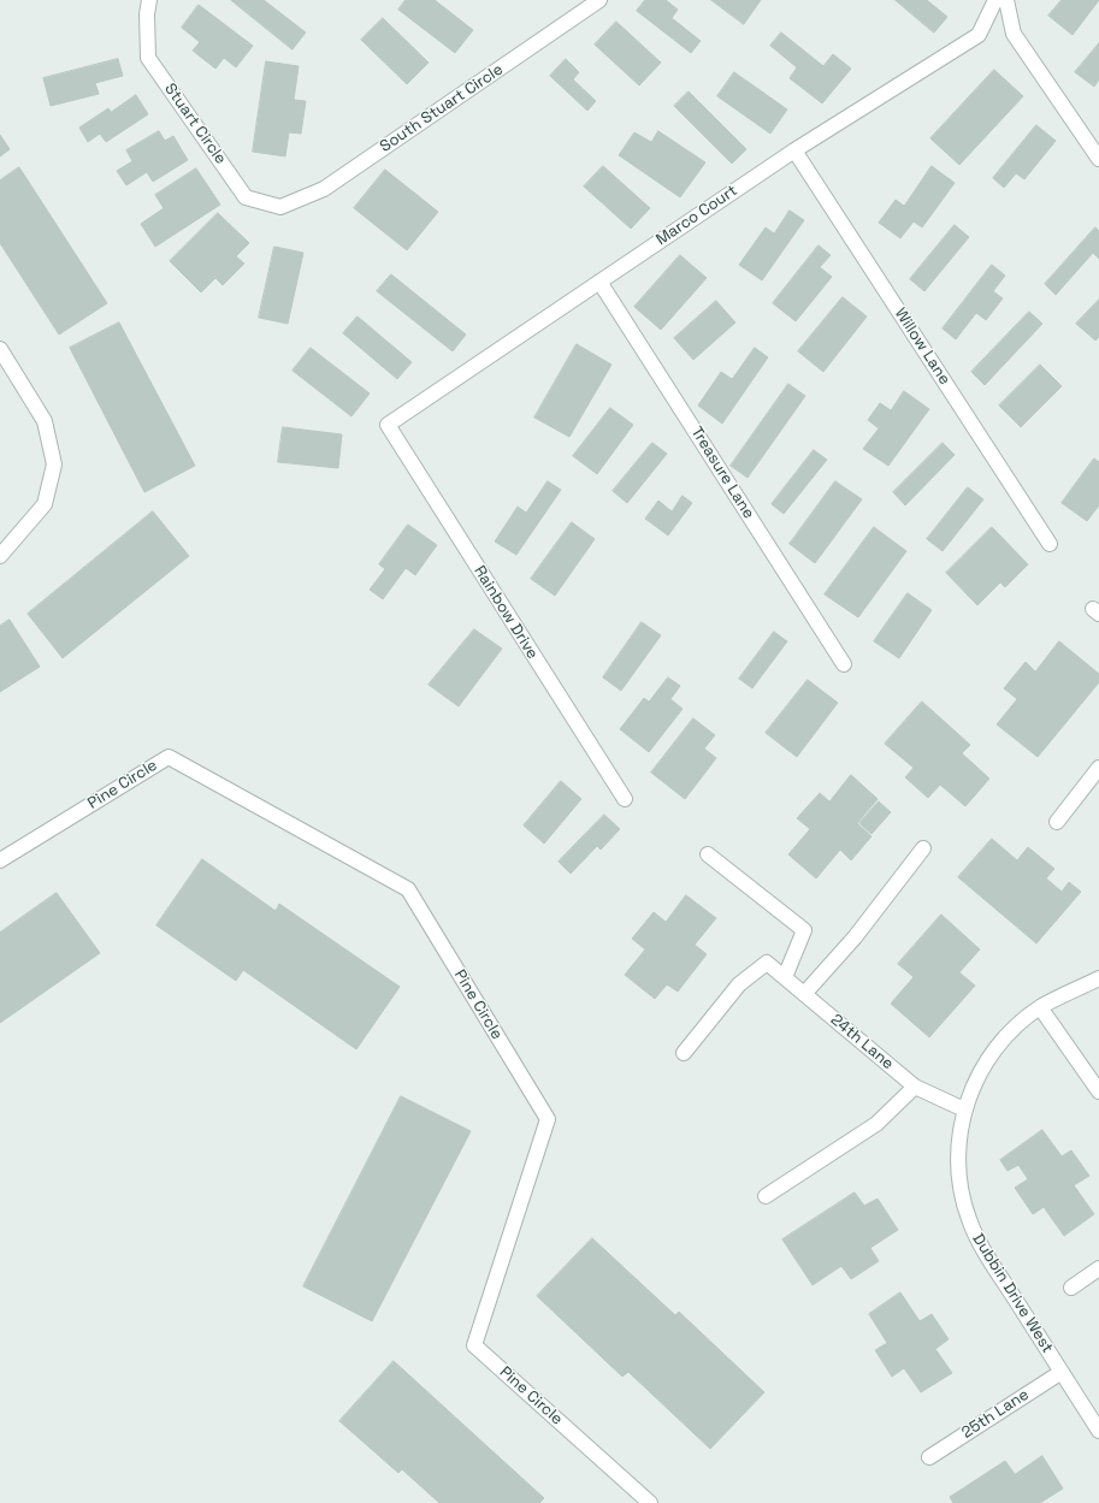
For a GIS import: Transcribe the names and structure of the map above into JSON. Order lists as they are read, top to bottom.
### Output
{
  "streets": {
    "street": [
      "South Stuart Circle",
      "Stuart Circle",
      "Marco Court",
      "Willow Lane",
      "Treasure Lane",
      "Rainbow Drive",
      "Pine Circle",
      "24th Lane",
      "Dubbin Drive West",
      "25th Lane"
    ]
  },
  "crossings": [
    ["South Stuart Circle", "Stuart Circle"],
    ["Marco Court", "Willow Lane"],
    ["Marco Court", "Treasure Lane"],
    ["Marco Court", "Rainbow Drive"],
    ["24th Lane", "Dubbin Drive West"],
    ["Dubbin Drive West", "25th Lane"]
  ]
}
